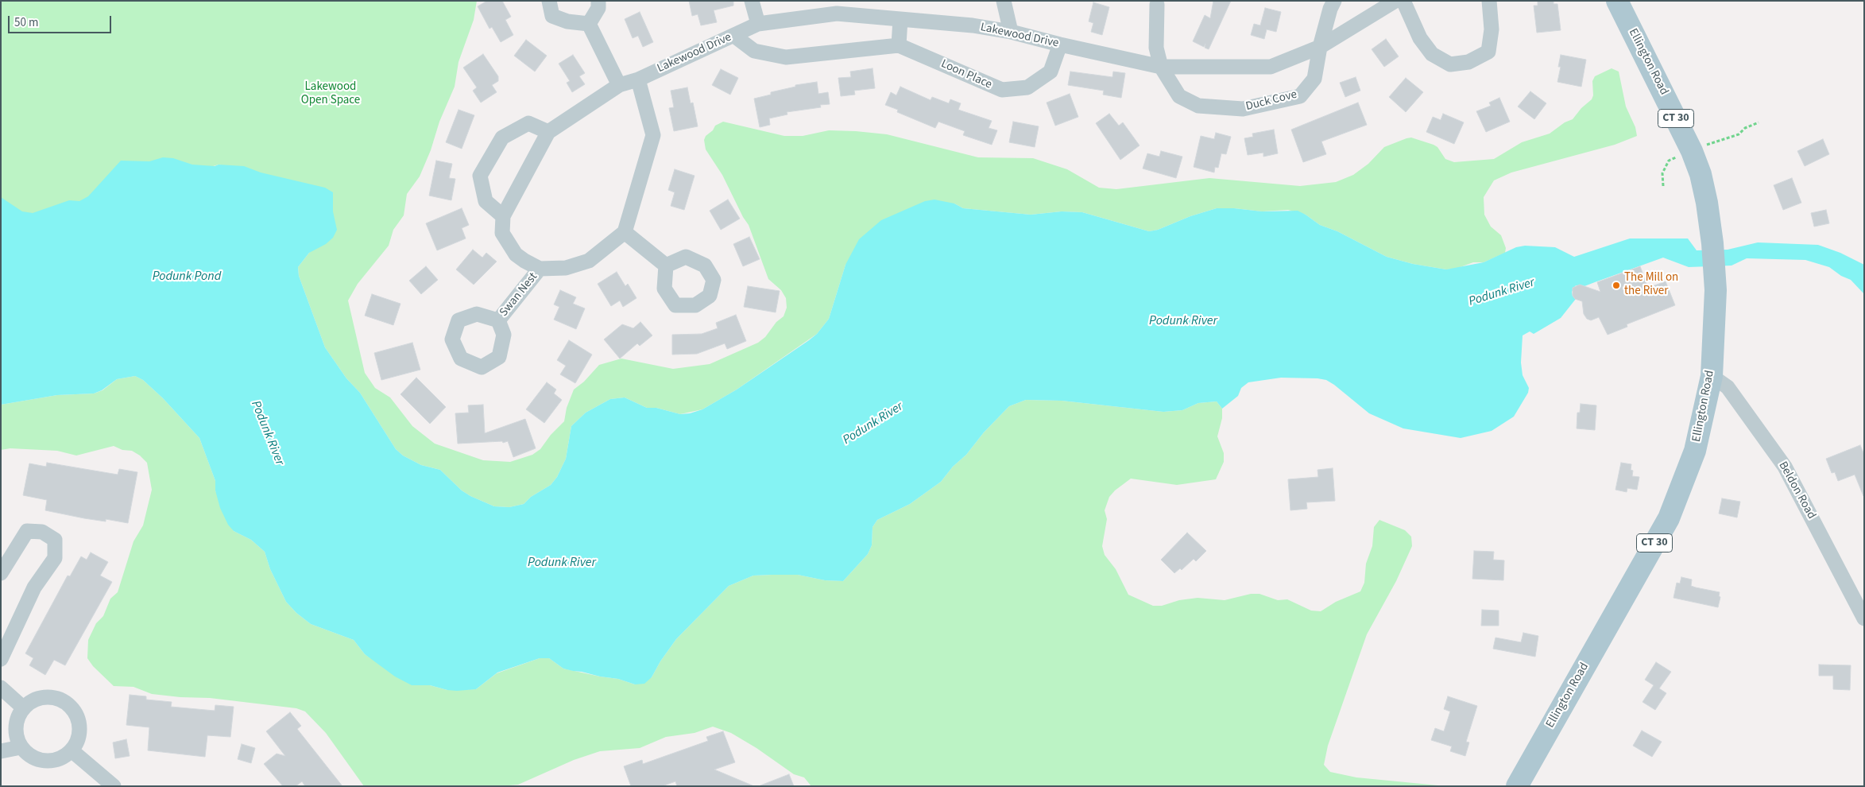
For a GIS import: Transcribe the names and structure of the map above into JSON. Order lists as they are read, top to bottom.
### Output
{
  "streets": {
    "main road": ["Ellington Road", "CT 30"],
    "street": [
      "Lakewood Drive",
      "Loon Place",
      "Duck Cove",
      "Swan Nest",
      "Beldon Road"
    ]
  },
  "crossings": [
    ["Lakewood Drive", "Loon Place"],
    ["Lakewood Drive", "Duck Cove"],
    ["Ellington Road", "Beldon Road"]
  ],
  "water": ["Podunk Pond", "Podunk River"],
  "parks": ["Lakewood Open Space"],
  "places": ["The Mill on the River"],
  "scale_bar": "50 m"
}
